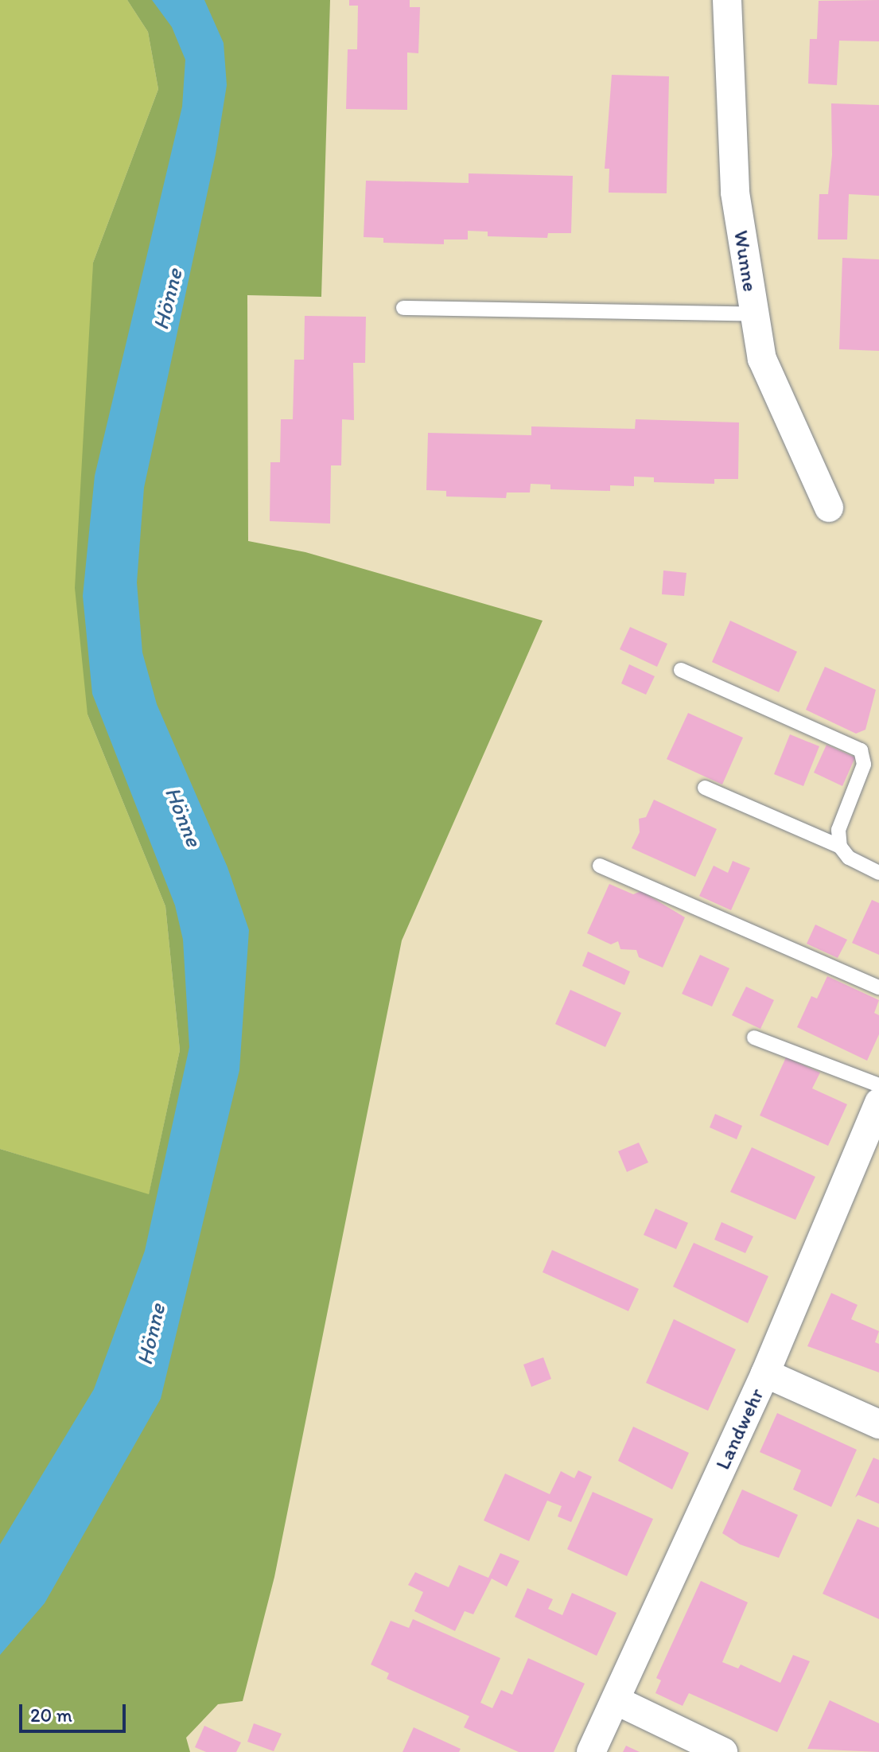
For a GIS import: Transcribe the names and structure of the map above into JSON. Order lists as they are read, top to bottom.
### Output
{
  "streets": {
    "street": ["Wunne", "Landwehr"]
  },
  "water": ["Hönne"],
  "scale_bar": "20 m"
}
